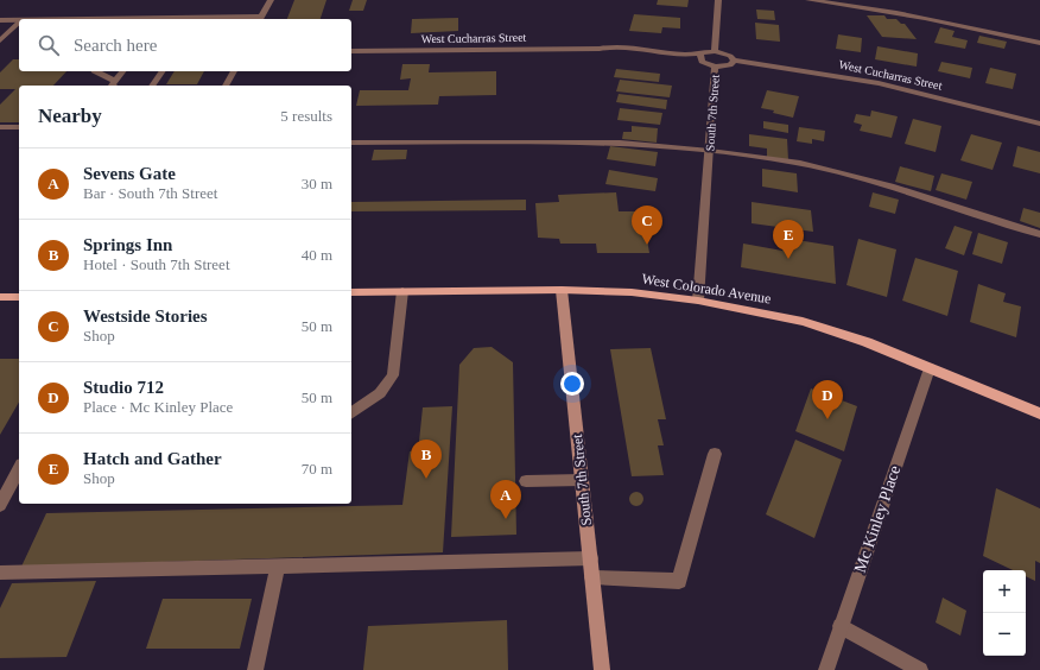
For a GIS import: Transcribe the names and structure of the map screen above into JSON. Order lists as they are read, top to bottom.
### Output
{
  "streets": {
    "main road": ["West Colorado Avenue"],
    "street": ["West Cucharras Street", "South 7th Street", "Mc Kinley Place"]
  },
  "crossings": [
    ["West Cucharras Street", "South 7th Street"],
    ["South 7th Street", "West Colorado Avenue"],
    ["West Colorado Avenue", "Mc Kinley Place"]
  ],
  "page": {
    "search": "Search here",
    "heading": ["Nearby", "5 results"],
    "list": [
      {
        "mark": "A",
        "name": "Sevens Gate",
        "note": "Bar · South 7th Street",
        "value": "30 m"
      },
      {
        "mark": "B",
        "name": "Springs Inn",
        "note": "Hotel · South 7th Street",
        "value": "40 m"
      },
      {
        "mark": "C",
        "name": "Westside Stories",
        "note": "Shop",
        "value": "50 m"
      },
      {
        "mark": "D",
        "name": "Studio 712",
        "note": "Place · Mc Kinley Place",
        "value": "50 m"
      },
      {
        "mark": "E",
        "name": "Hatch and Gather",
        "note": "Shop",
        "value": "70 m"
      }
    ],
    "pins": [
      "C",
      "E",
      "D",
      "B",
      "A"
    ],
    "map_buttons": ["+", "−"]
  }
}
